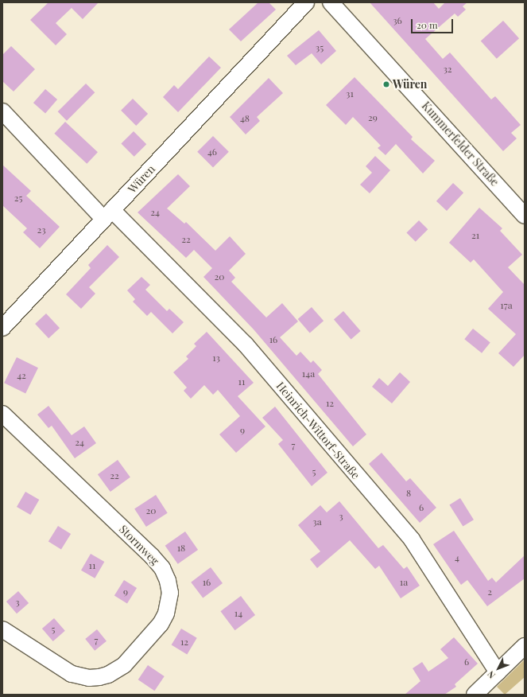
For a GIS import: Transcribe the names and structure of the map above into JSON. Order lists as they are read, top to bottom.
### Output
{
  "streets": {
    "street": [
      "Kummerfelder Straße",
      "Würen",
      "Heinrich-Wittorf-Straße",
      "Stormweg"
    ]
  },
  "crossings": [
    ["Würen", "Heinrich-Wittorf-Straße"]
  ],
  "places": ["Würen"],
  "house_numbers": [
    "36",
    "35",
    "32",
    "31",
    "29",
    "48",
    "46",
    "25",
    "24",
    "23",
    "21",
    "22",
    "20",
    "17a",
    "16",
    "13",
    "14a",
    "42",
    "11",
    "12",
    "9",
    "24",
    "7",
    "5",
    "22",
    "8",
    "6",
    "20",
    "3",
    "3a",
    "18",
    "4",
    "11",
    "16",
    "1a",
    "9",
    "2",
    "3",
    "14",
    "5",
    "7",
    "12",
    "6"
  ],
  "scale_bar": "20 m",
  "north": "bottom left"
}
